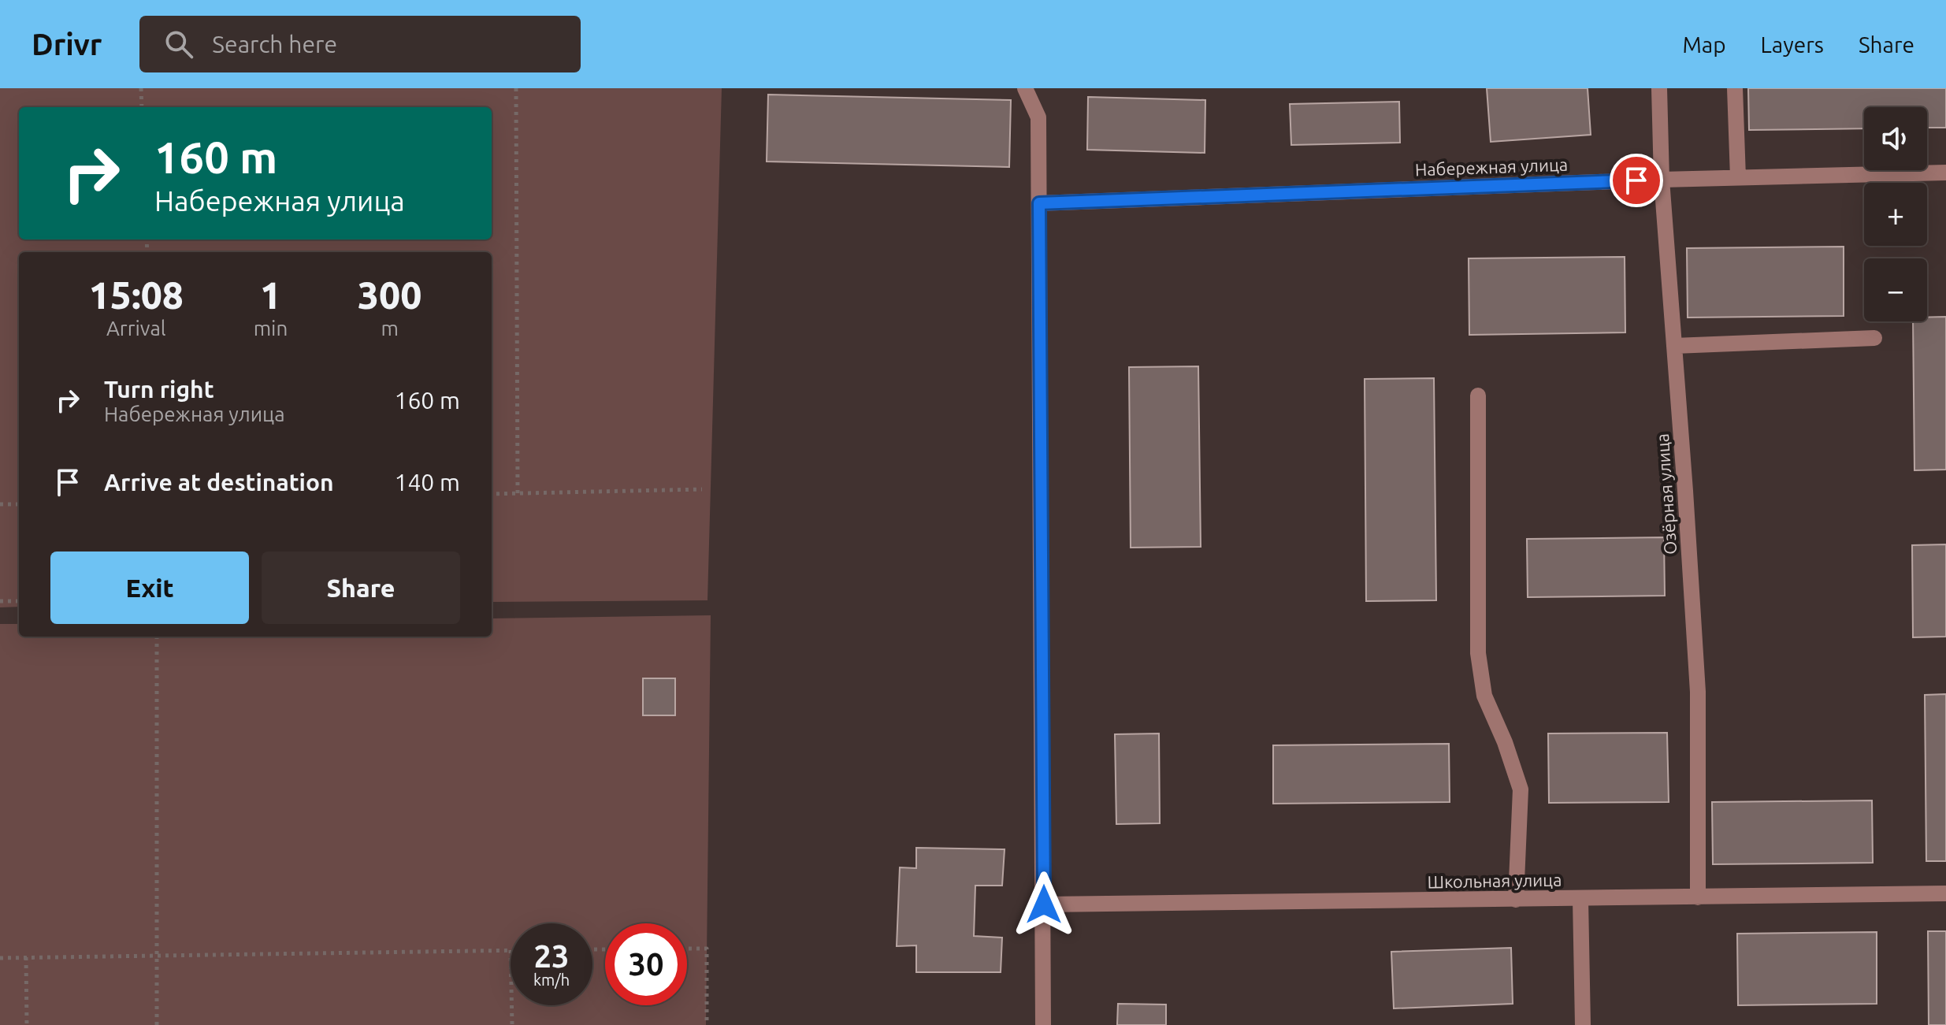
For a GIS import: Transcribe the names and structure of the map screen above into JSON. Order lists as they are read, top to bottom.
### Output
{
  "streets": {
    "street": ["Набережная улица", "Озёрная улица", "Школьная улица"]
  },
  "crossings": [
    ["Набережная улица", "Озёрная улица"],
    ["Озёрная улица", "Школьная улица"]
  ],
  "page": {
    "header": "Drivr",
    "search": "Search here",
    "nav": ["Map", "Layers", "Share"],
    "map_buttons": ["+", "−"],
    "turn": ["160 m", "Набережная улица"],
    "eta": [
      "15:08",
      "Arrival",
      "1",
      "min",
      "300",
      "m"
    ],
    "list": [
      {
        "name": "Turn right",
        "note": "Набережная улица",
        "value": "160 m"
      },
      {
        "name": "Arrive at destination",
        "value": "140 m"
      }
    ],
    "buttons": ["Exit", "Share"],
    "speed": "23 km/h",
    "limit": "30"
  }
}
